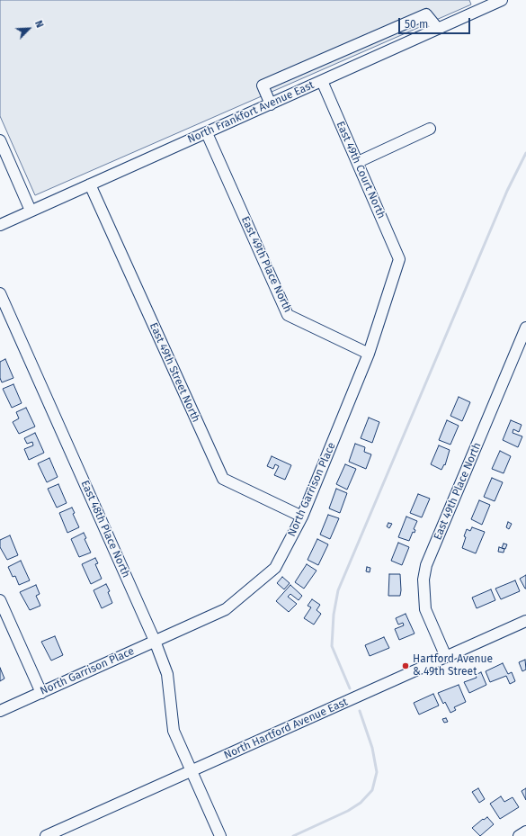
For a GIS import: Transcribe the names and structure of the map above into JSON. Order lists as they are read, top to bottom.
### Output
{
  "streets": {
    "street": [
      "North Frankfort Avenue East",
      "East 49th Court North",
      "East 49th Place North",
      "East 49th Street North",
      "North Garrison Place",
      "East 48th Place North",
      "North Hartford Avenue East"
    ]
  },
  "crossings": [
    ["North Frankfort Avenue East", "East 49th Court North"],
    ["North Frankfort Avenue East", "East 49th Place North"],
    ["North Frankfort Avenue East", "East 49th Street North"],
    ["East 49th Court North", "North Garrison Place"],
    ["East 49th Place North", "North Garrison Place"],
    ["East 49th Place North", "North Hartford Avenue East"],
    ["East 49th Street North", "North Garrison Place"],
    ["North Garrison Place", "East 48th Place North"],
    ["East 48th Place North", "North Hartford Avenue East"]
  ],
  "places": ["Hartford Avenue & 49th Street"],
  "scale_bar": "50 m",
  "north": "top right"
}
